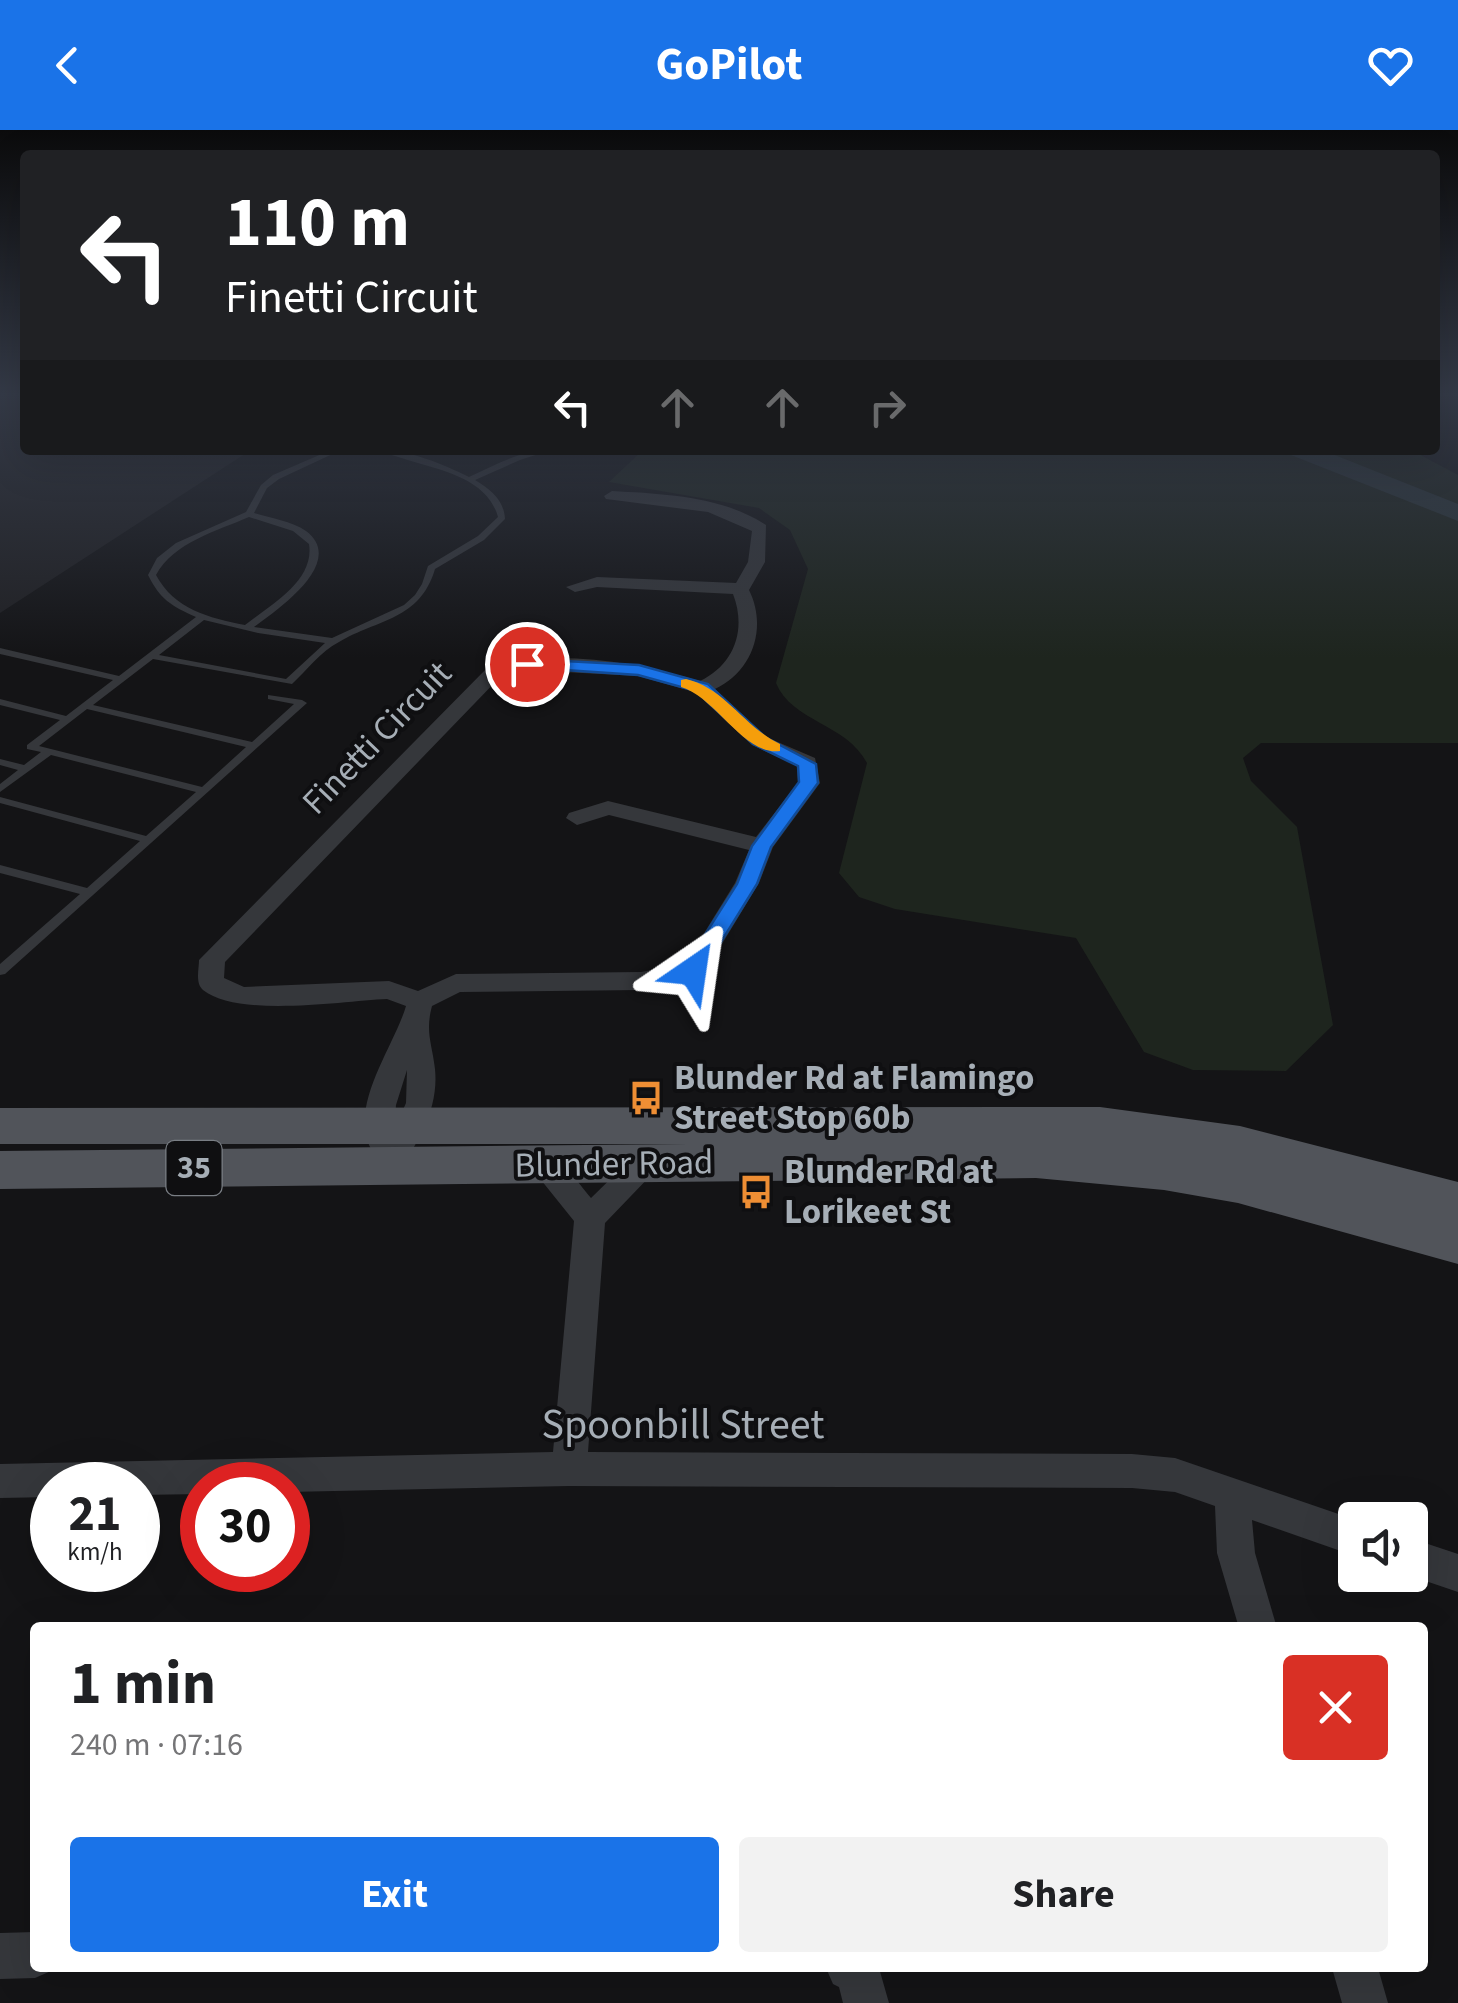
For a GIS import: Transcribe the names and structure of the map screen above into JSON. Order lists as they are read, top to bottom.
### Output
{
  "streets": {
    "main road": ["Blunder Road", "35"],
    "street": ["Finetti Circuit", "Spoonbill Street"]
  },
  "places": {
    "bus stop": ["Blunder Rd at Flamingo Street Stop 60b", "Blunder Rd at Lorikeet St"]
  },
  "page": {
    "header": "GoPilot",
    "turn": ["110 m", "Finetti Circuit"],
    "speed": "21 km/h",
    "limit": "30",
    "heading": ["1 min", "240 m · 07:16"],
    "buttons": ["Exit", "Share"]
  }
}
